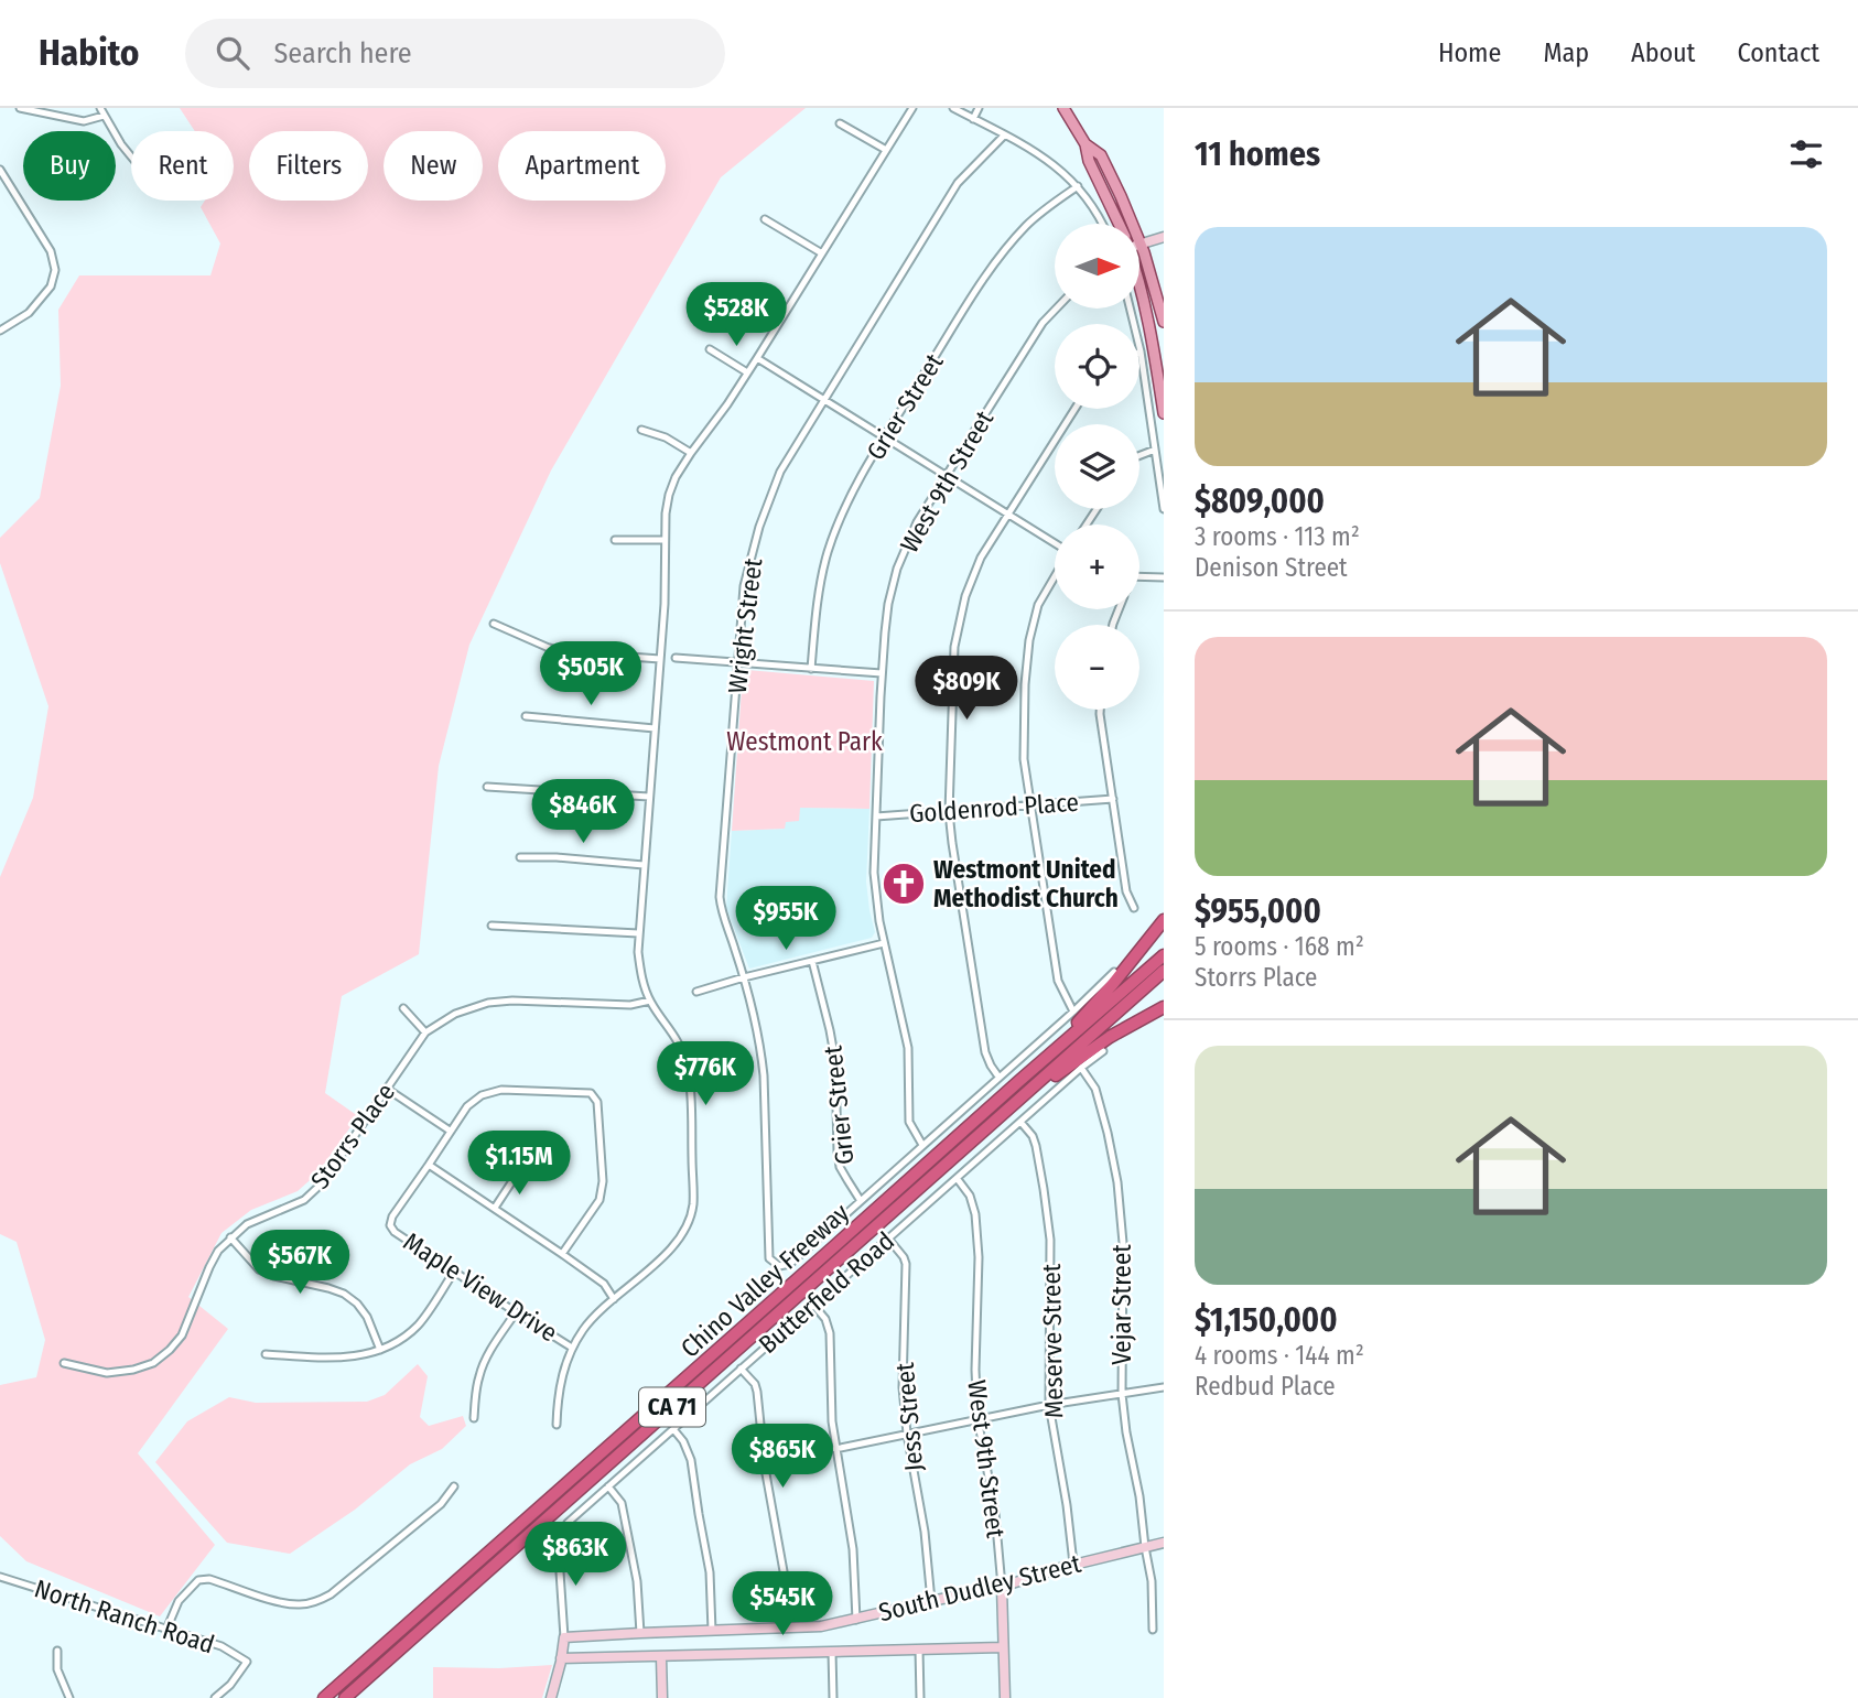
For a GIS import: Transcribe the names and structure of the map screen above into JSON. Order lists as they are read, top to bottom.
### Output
{
  "streets": {
    "highway": ["Chino Valley Freeway", "CA 71"],
    "street": [
      "Grier Street",
      "West 9th Street",
      "Wright Street",
      "Goldenrod Place",
      "Storrs Place",
      "Maple View Drive",
      "Butterfield Road",
      "Vejar Street",
      "Meserve Street",
      "Jess Street",
      "South Dudley Street",
      "North Ranch Road"
    ]
  },
  "crossings": [
    ["Grier Street", "Butterfield Road"],
    ["West 9th Street", "Goldenrod Place"],
    ["West 9th Street", "Butterfield Road"],
    ["West 9th Street", "South Dudley Street"],
    ["Wright Street", "Butterfield Road"],
    ["Butterfield Road", "Vejar Street"],
    ["Butterfield Road", "Meserve Street"],
    ["Butterfield Road", "Jess Street"],
    ["Butterfield Road", "South Dudley Street"],
    ["Vejar Street", "South Dudley Street"],
    ["Meserve Street", "South Dudley Street"],
    ["Jess Street", "South Dudley Street"]
  ],
  "parks": ["Westmont Park"],
  "places": {
    "church": ["Westmont United Methodist Church"]
  },
  "north": "right",
  "page": {
    "header": "Habito",
    "search": "Search here",
    "nav": [
      "Home",
      "Map",
      "About",
      "Contact"
    ],
    "heading": "11 homes",
    "chip": [
      "Buy",
      "Rent",
      "Filters",
      "New",
      "Apartment"
    ],
    "list": [
      {
        "name": "$809,000",
        "note": "3 rooms · 113 m² · Denison Street"
      },
      {
        "name": "$955,000",
        "note": "5 rooms · 168 m² · Storrs Place"
      },
      {
        "name": "$1,150,000",
        "note": "4 rooms · 144 m² · Redbud Place"
      }
    ],
    "map_buttons": ["+", "−"],
    "price": [
      "$528K",
      "$505K",
      "$809K",
      "$846K",
      "$955K",
      "$776K",
      "$1.15M",
      "$567K",
      "$865K",
      "$863K",
      "$545K"
    ]
  }
}
